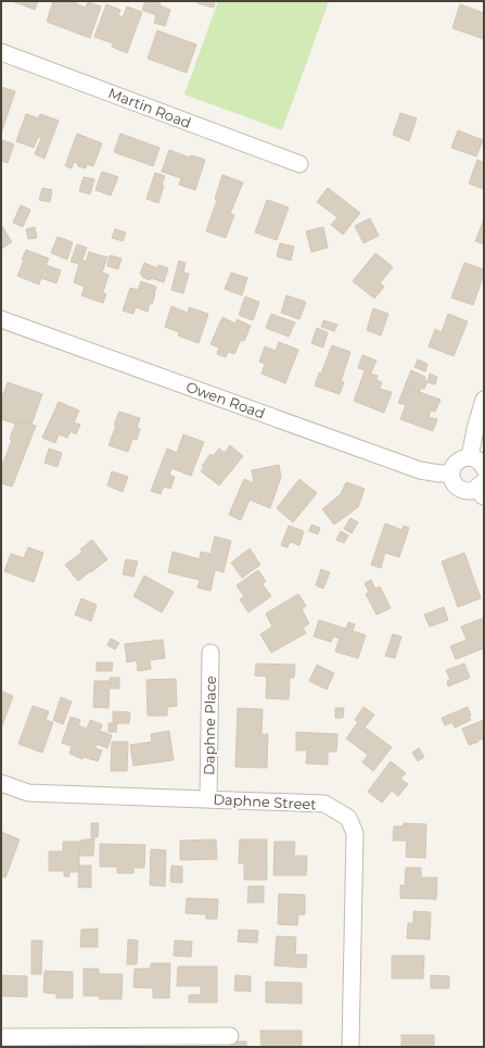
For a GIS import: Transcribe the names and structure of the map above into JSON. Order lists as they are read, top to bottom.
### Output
{
  "streets": {
    "street": [
      "Martin Road",
      "Owen Road",
      "Daphne Place",
      "Daphne Street"
    ]
  },
  "crossings": [
    ["Daphne Place", "Daphne Street"]
  ]
}
